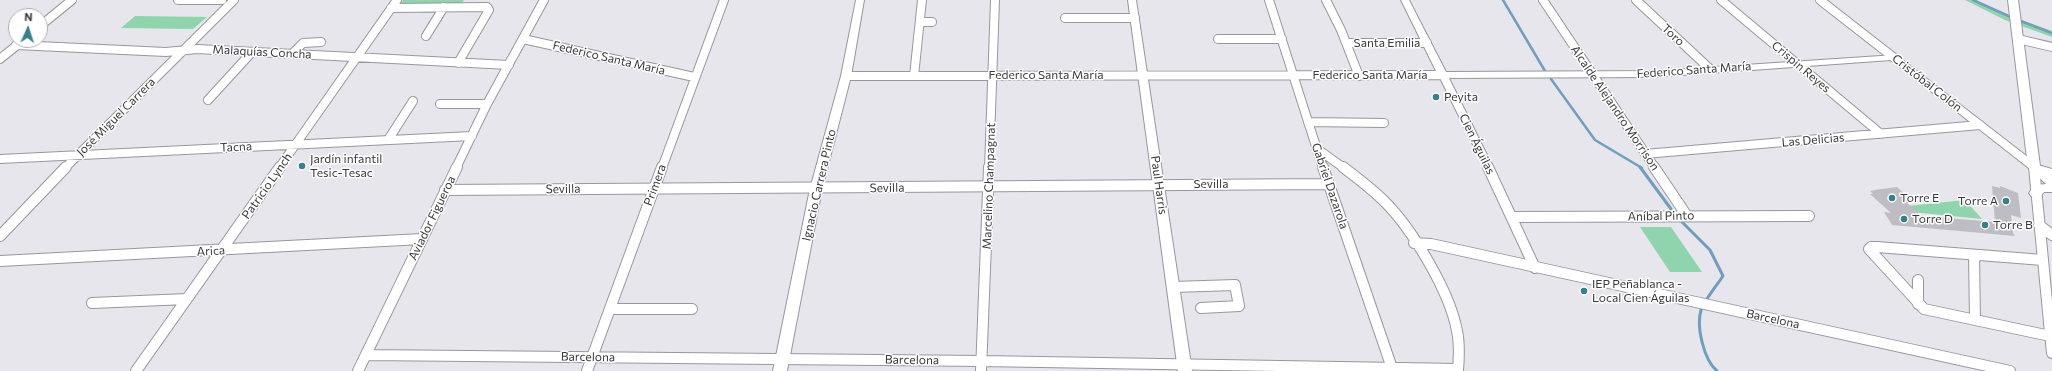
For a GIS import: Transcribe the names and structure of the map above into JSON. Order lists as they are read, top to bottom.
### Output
{
  "streets": {
    "street": [
      "Toro",
      "Santa Emilia",
      "Malaquías Concha",
      "Federico Santa María",
      "Crispin Reyes",
      "Cristóbal Colón",
      "Alcalde Alejandro Morrison",
      "José Miguel Carrera",
      "Las Delicias",
      "Cien Águilas",
      "Tacna",
      "Sevilla",
      "Primera",
      "Ignacio Carrera Pinto",
      "Paul Harris",
      "Patricio Lynch",
      "Marcelino Champagnat",
      "Gabriel Dazarola",
      "Aníbal Pinto",
      "Aviador Figueroa",
      "Arica",
      "Barcelona"
    ]
  },
  "crossings": [
    ["Toro", "Federico Santa María"],
    ["Santa Emilia", "Cien Águilas"],
    ["Malaquías Concha", "José Miguel Carrera"],
    ["Malaquías Concha", "Patricio Lynch"],
    ["Malaquías Concha", "Aviador Figueroa"],
    ["Federico Santa María", "Crispin Reyes"],
    ["Federico Santa María", "Cristóbal Colón"],
    ["Federico Santa María", "Alcalde Alejandro Morrison"],
    ["Federico Santa María", "Cien Águilas"],
    ["Federico Santa María", "Primera"],
    ["Federico Santa María", "Ignacio Carrera Pinto"],
    ["Federico Santa María", "Paul Harris"],
    ["Federico Santa María", "Marcelino Champagnat"],
    ["Federico Santa María", "Gabriel Dazarola"],
    ["Federico Santa María", "Aviador Figueroa"],
    ["Crispin Reyes", "Las Delicias"],
    ["Cristóbal Colón", "Las Delicias"],
    ["Alcalde Alejandro Morrison", "Las Delicias"],
    ["Alcalde Alejandro Morrison", "Aníbal Pinto"],
    ["José Miguel Carrera", "Tacna"],
    ["Cien Águilas", "Aníbal Pinto"],
    ["Cien Águilas", "Barcelona"],
    ["Tacna", "Patricio Lynch"],
    ["Tacna", "Aviador Figueroa"],
    ["Sevilla", "Primera"],
    ["Sevilla", "Ignacio Carrera Pinto"],
    ["Sevilla", "Paul Harris"],
    ["Sevilla", "Marcelino Champagnat"],
    ["Sevilla", "Gabriel Dazarola"],
    ["Sevilla", "Aviador Figueroa"],
    ["Primera", "Barcelona"],
    ["Ignacio Carrera Pinto", "Barcelona"],
    ["Paul Harris", "Barcelona"],
    ["Patricio Lynch", "Arica"],
    ["Marcelino Champagnat", "Barcelona"],
    ["Gabriel Dazarola", "Barcelona"],
    ["Aviador Figueroa", "Arica"],
    ["Aviador Figueroa", "Barcelona"]
  ],
  "places": [
    "Peyita",
    "Jardín infantil Tesic-Tesac",
    "Torre E",
    "Torre A",
    "Torre D",
    "Torre B",
    "IEP Peñablanca - Local Cien Águilas"
  ],
  "north": "top"
}
